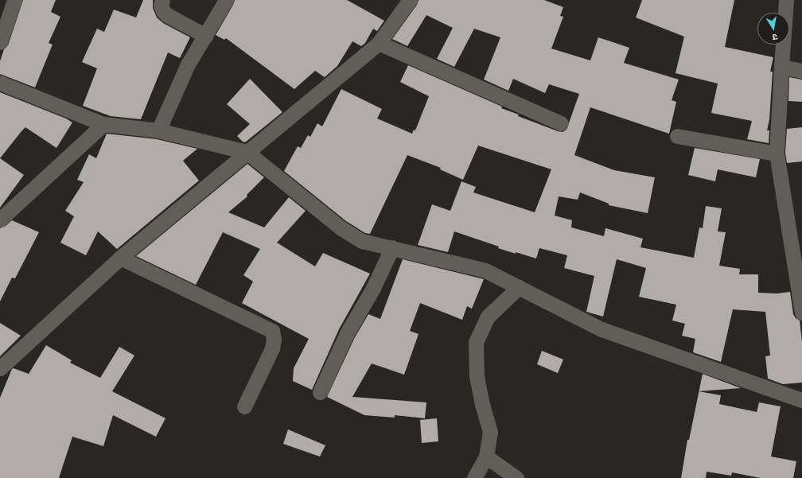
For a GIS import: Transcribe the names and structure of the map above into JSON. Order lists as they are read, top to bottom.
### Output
{
  "north": "bottom"
}
